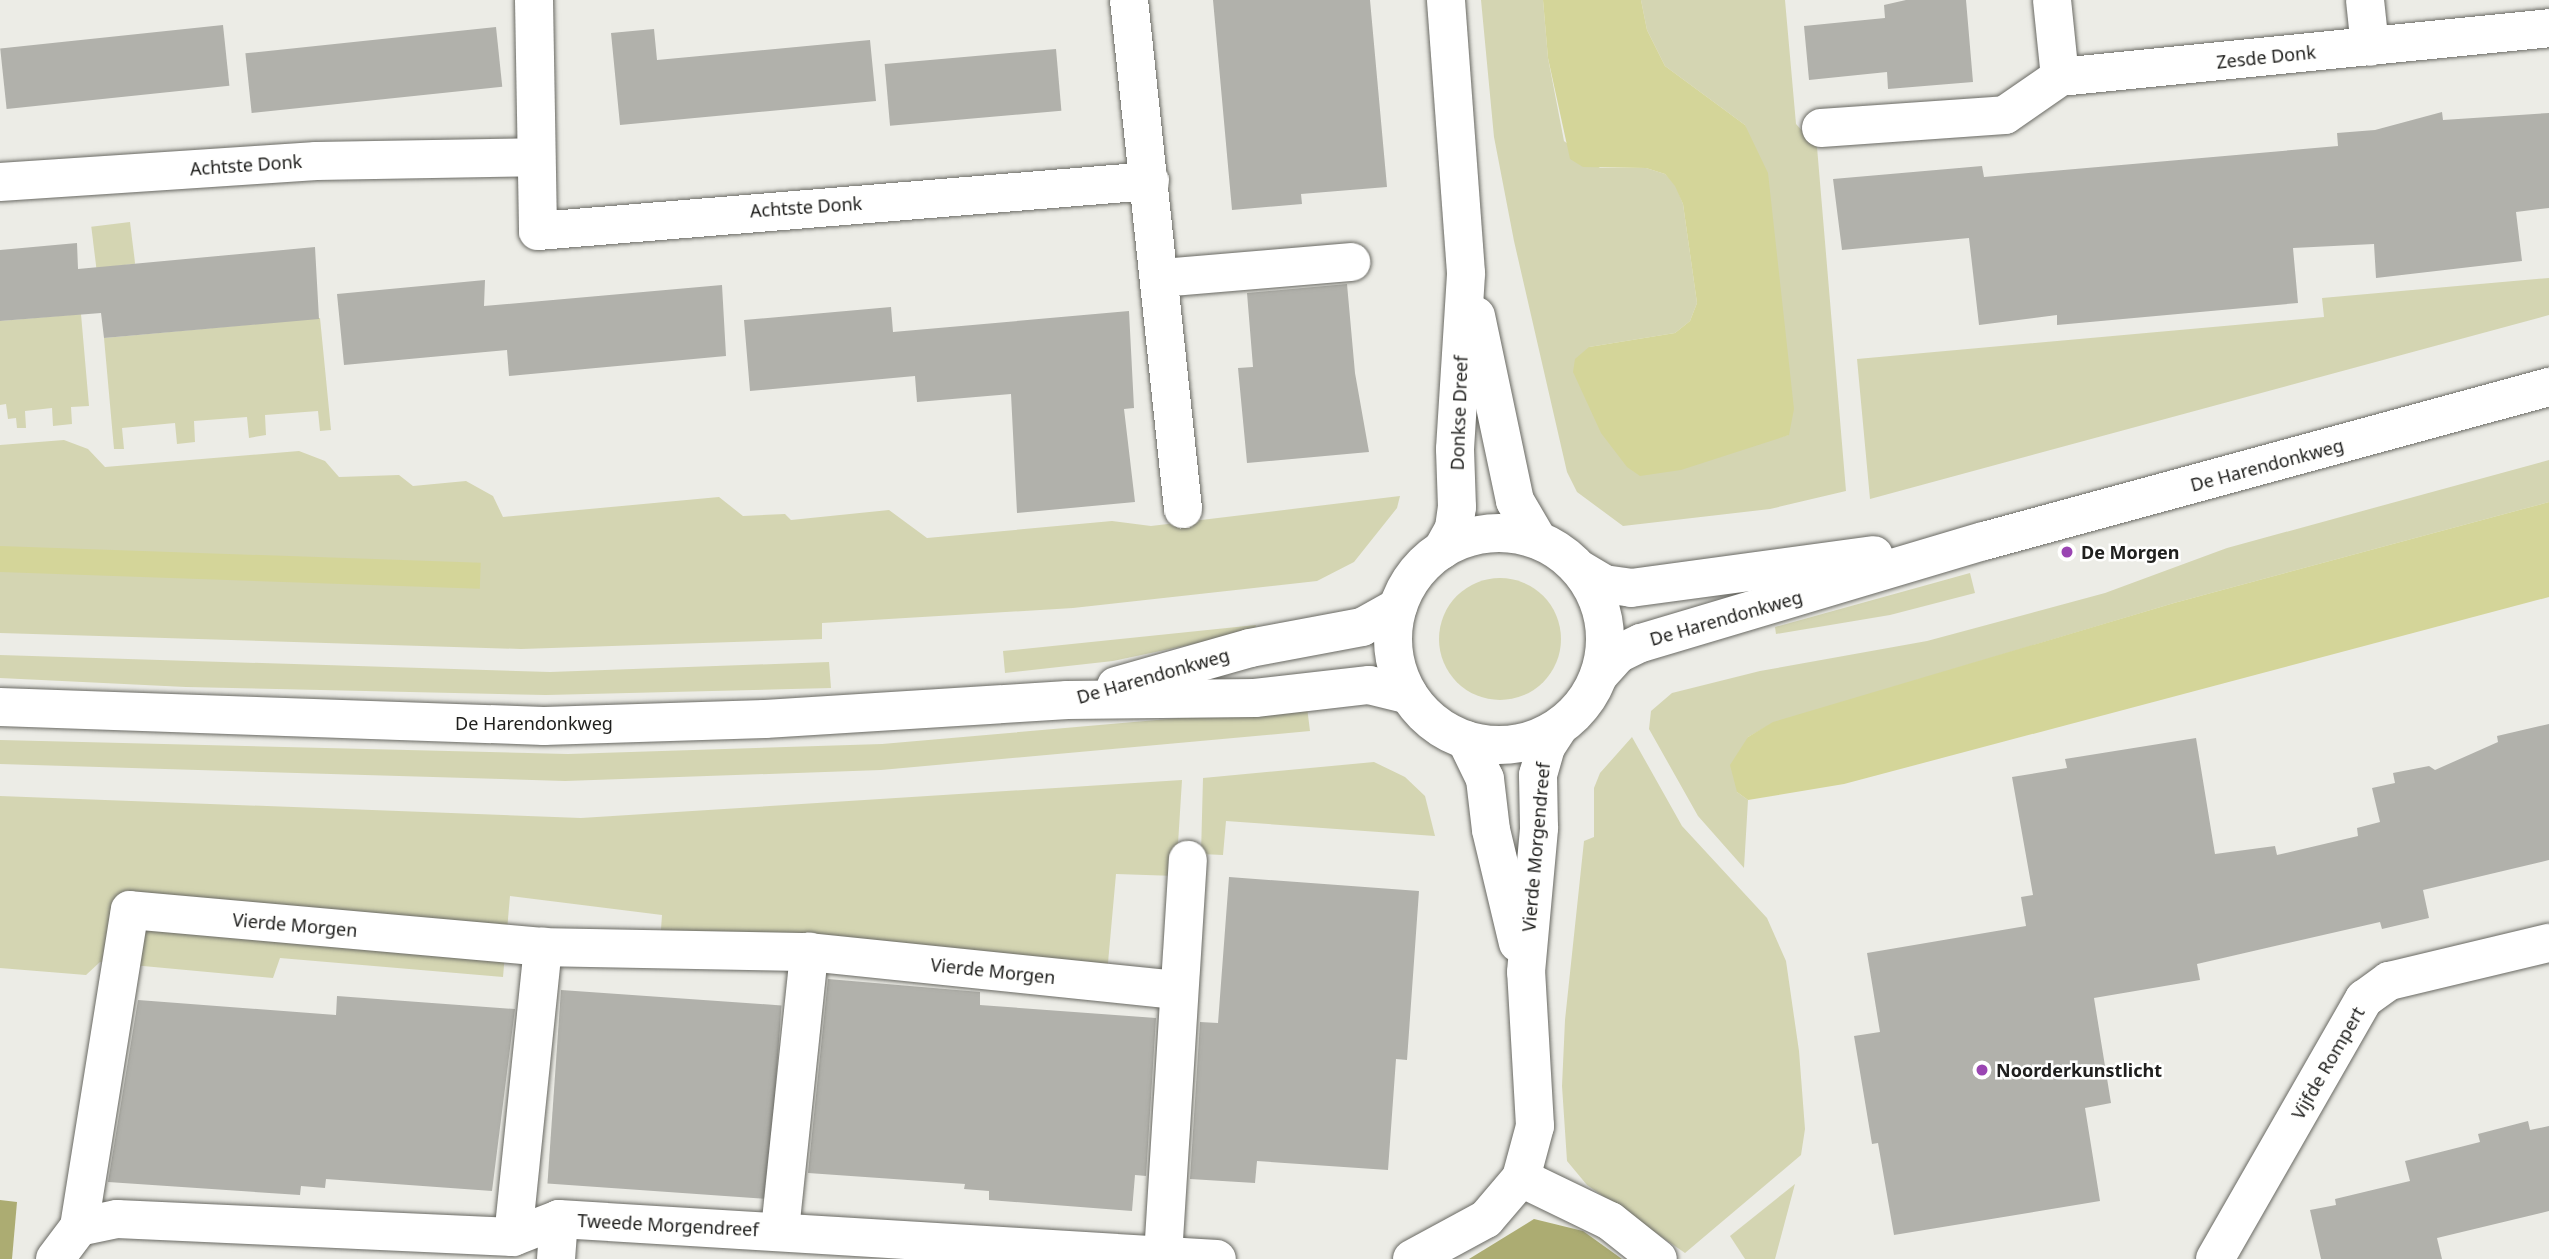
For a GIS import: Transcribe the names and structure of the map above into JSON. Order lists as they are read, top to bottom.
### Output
{
  "streets": {
    "street": [
      "Zesde Donk",
      "Achtste Donk",
      "Donkse Dreef",
      "De Harendonkweg",
      "Vierde Morgendreef",
      "Vierde Morgen",
      "Vijfde Rompert",
      "Tweede Morgendreef"
    ]
  },
  "crossings": [
    ["Donkse Dreef", "De Harendonkweg"],
    ["Donkse Dreef", "Vierde Morgendreef"],
    ["De Harendonkweg", "Vierde Morgendreef"],
    ["Vierde Morgen", "Tweede Morgendreef"]
  ],
  "places": ["De Morgen", "Noorderkunstlicht"]
}
